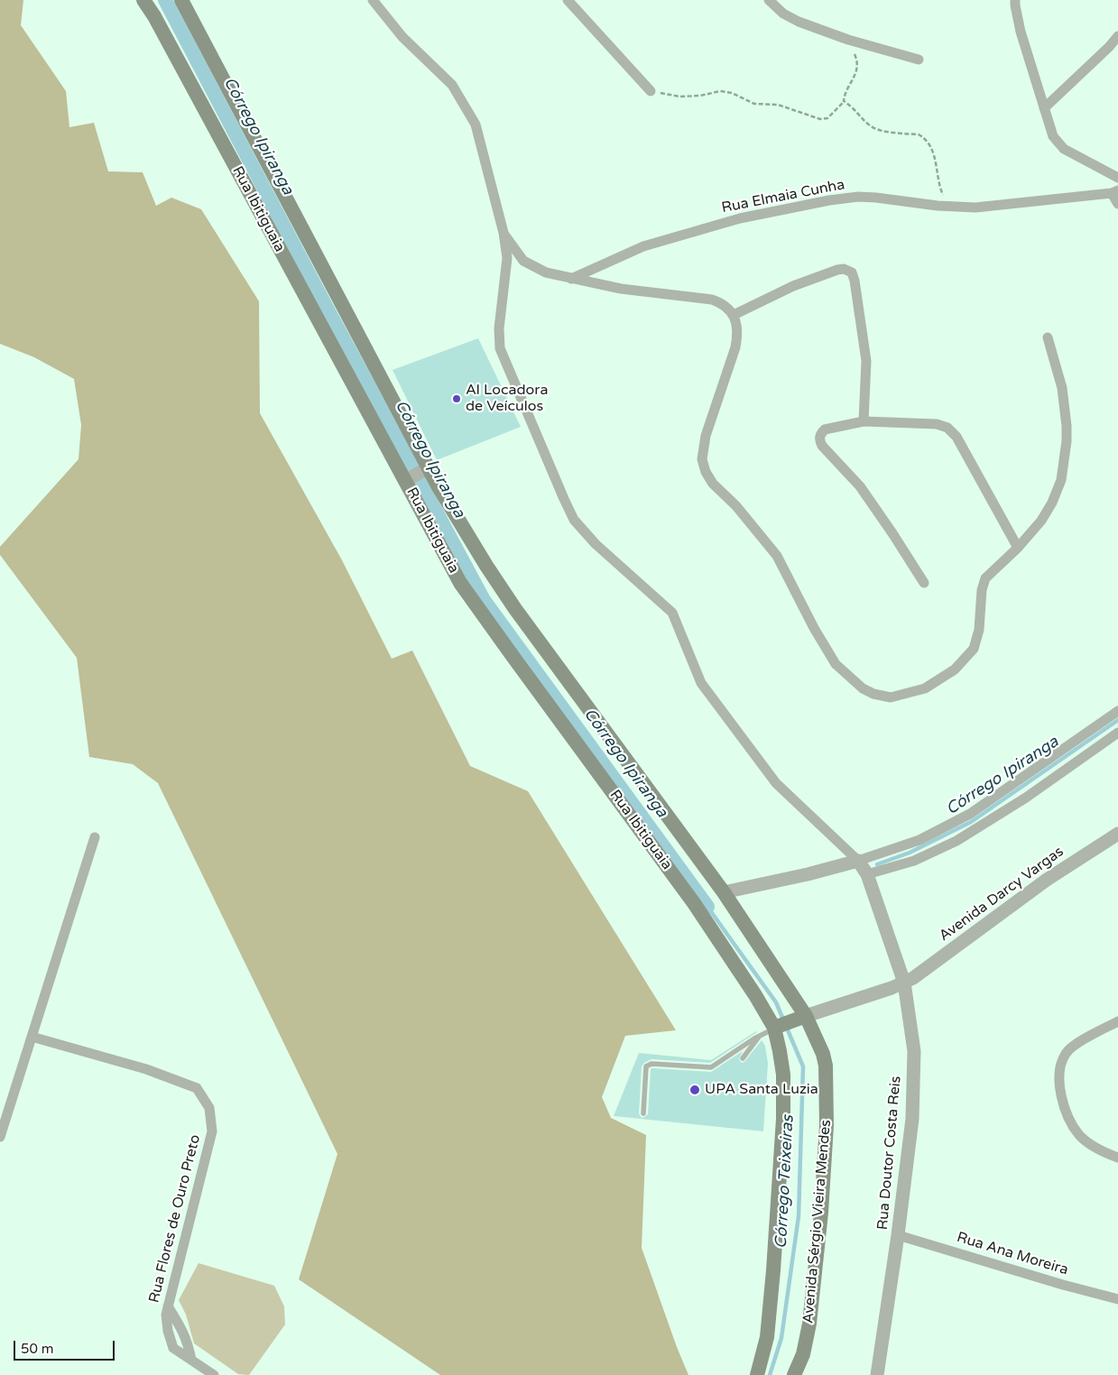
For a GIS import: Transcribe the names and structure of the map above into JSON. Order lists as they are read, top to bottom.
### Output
{
  "streets": {
    "main road": ["Rua Ibitiguaia", "Avenida Sérgio Vieira Mendes"],
    "street": [
      "Rua Elmaia Cunha",
      "Avenida Darcy Vargas",
      "Rua Doutor Costa Reis",
      "Rua Flores de Ouro Preto",
      "Rua Ana Moreira"
    ]
  },
  "crossings": [
    ["Rua Ibitiguaia", "Avenida Darcy Vargas"],
    ["Rua Ibitiguaia", "Avenida Sérgio Vieira Mendes"],
    ["Avenida Darcy Vargas", "Rua Doutor Costa Reis"],
    ["Avenida Darcy Vargas", "Avenida Sérgio Vieira Mendes"],
    ["Rua Doutor Costa Reis", "Rua Ana Moreira"]
  ],
  "water": ["Córrego Ipiranga", "Córrego Teixeiras"],
  "places": ["Al Locadora de Veículos", "UPA Santa Luzia"],
  "scale_bar": "50 m"
}
